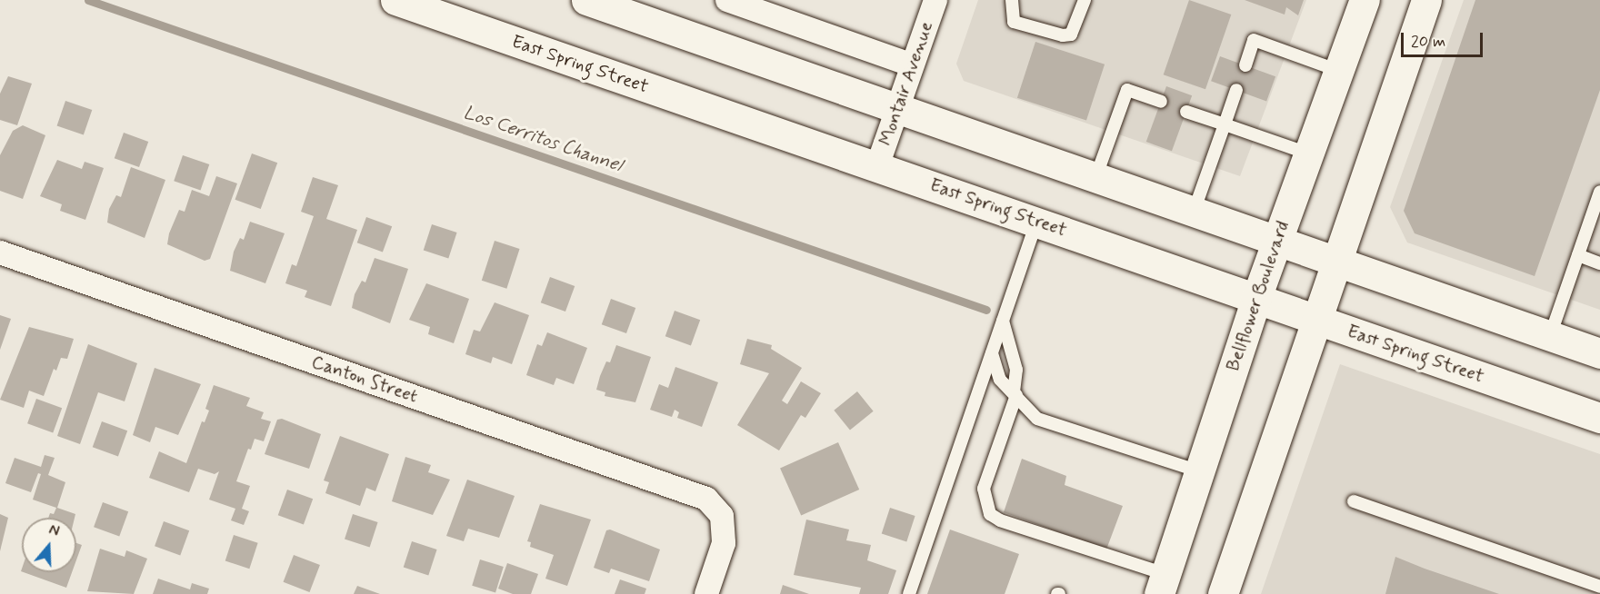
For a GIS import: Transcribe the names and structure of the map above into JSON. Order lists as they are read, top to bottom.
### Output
{
  "streets": {
    "main road": ["East Spring Street", "Bellflower Boulevard"],
    "street": ["Montair Avenue", "Canton Street"]
  },
  "crossings": [
    ["East Spring Street", "Montair Avenue"],
    ["East Spring Street", "Bellflower Boulevard"]
  ],
  "water": ["Los Cerritos Channel"],
  "scale_bar": "20 m",
  "north": "top"
}
